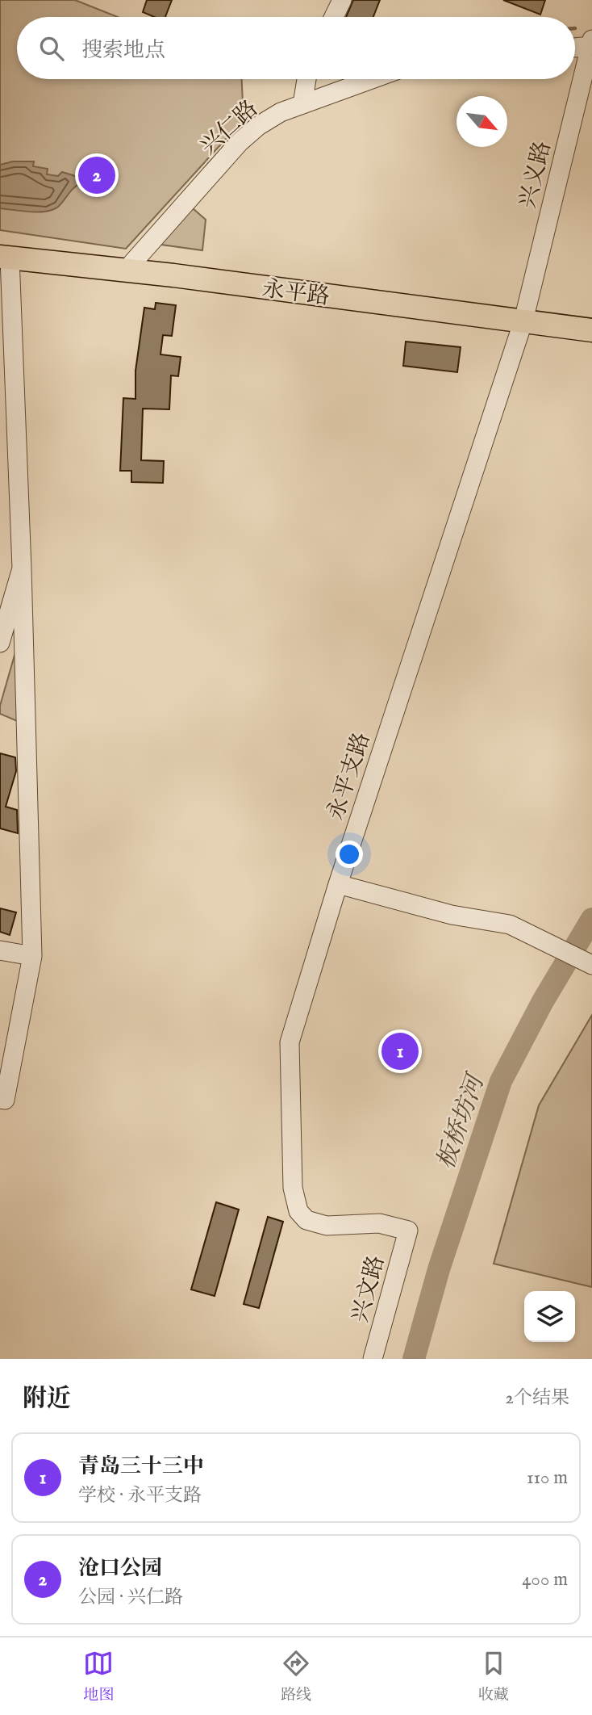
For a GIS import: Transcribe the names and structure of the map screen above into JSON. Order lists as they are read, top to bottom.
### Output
{
  "streets": {
    "main road": ["永平路"],
    "street": [
      "兴仁路",
      "兴义路",
      "永平支路",
      "兴文路"
    ]
  },
  "crossings": [
    ["兴仁路", "永平路"],
    ["兴义路", "永平路"],
    ["兴义路", "永平支路"],
    ["永平路", "永平支路"],
    ["永平支路", "兴文路"]
  ],
  "water": ["板桥坊河"],
  "north": "bottom right",
  "page": {
    "search": "搜索地点",
    "pins": ["2", "1"],
    "heading": ["附近", "2个结果"],
    "list": [
      {
        "mark": "1",
        "name": "青岛三十三中",
        "note": "学校 · 永平支路",
        "value": "110 m"
      },
      {
        "mark": "2",
        "name": "沧口公园",
        "note": "公园 · 兴仁路",
        "value": "400 m"
      }
    ],
    "nav": ["地图", "路线", "收藏"]
  }
}
